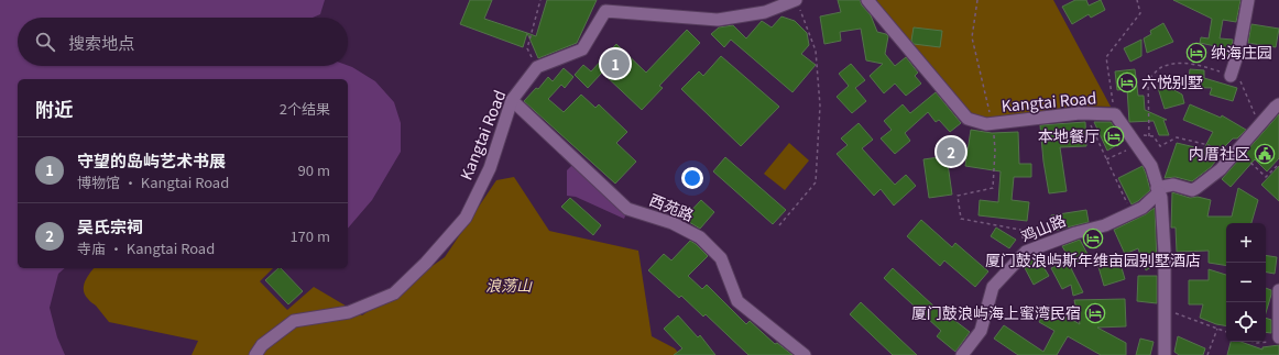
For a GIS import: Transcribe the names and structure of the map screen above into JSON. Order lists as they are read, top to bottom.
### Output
{
  "streets": {
    "street": ["Kangtai Road", "西苑路", "鸡山路"]
  },
  "crossings": [
    ["Kangtai Road", "西苑路"],
    ["Kangtai Road", "鸡山路"]
  ],
  "parks": ["浪荡山"],
  "places": {
    "hotel": [
      "纳海庄园",
      "六悦别墅",
      "本地餐厅",
      "厦门鼓浪屿斯年维亩园别墅酒店",
      "厦门鼓浪屿海上蜜湾民宿"
    ],
    "public building": ["内厝社区"]
  },
  "page": {
    "search": "搜索地点",
    "pins": ["1", "2"],
    "heading": ["附近", "2个结果"],
    "list": [
      {
        "mark": "1",
        "name": "守望的岛屿艺术书展",
        "note": "博物馆 · Kangtai Road",
        "value": "90 m"
      },
      {
        "mark": "2",
        "name": "吴氏宗祠",
        "note": "寺庙 · Kangtai Road",
        "value": "170 m"
      }
    ],
    "map_buttons": ["+", "−"]
  }
}
